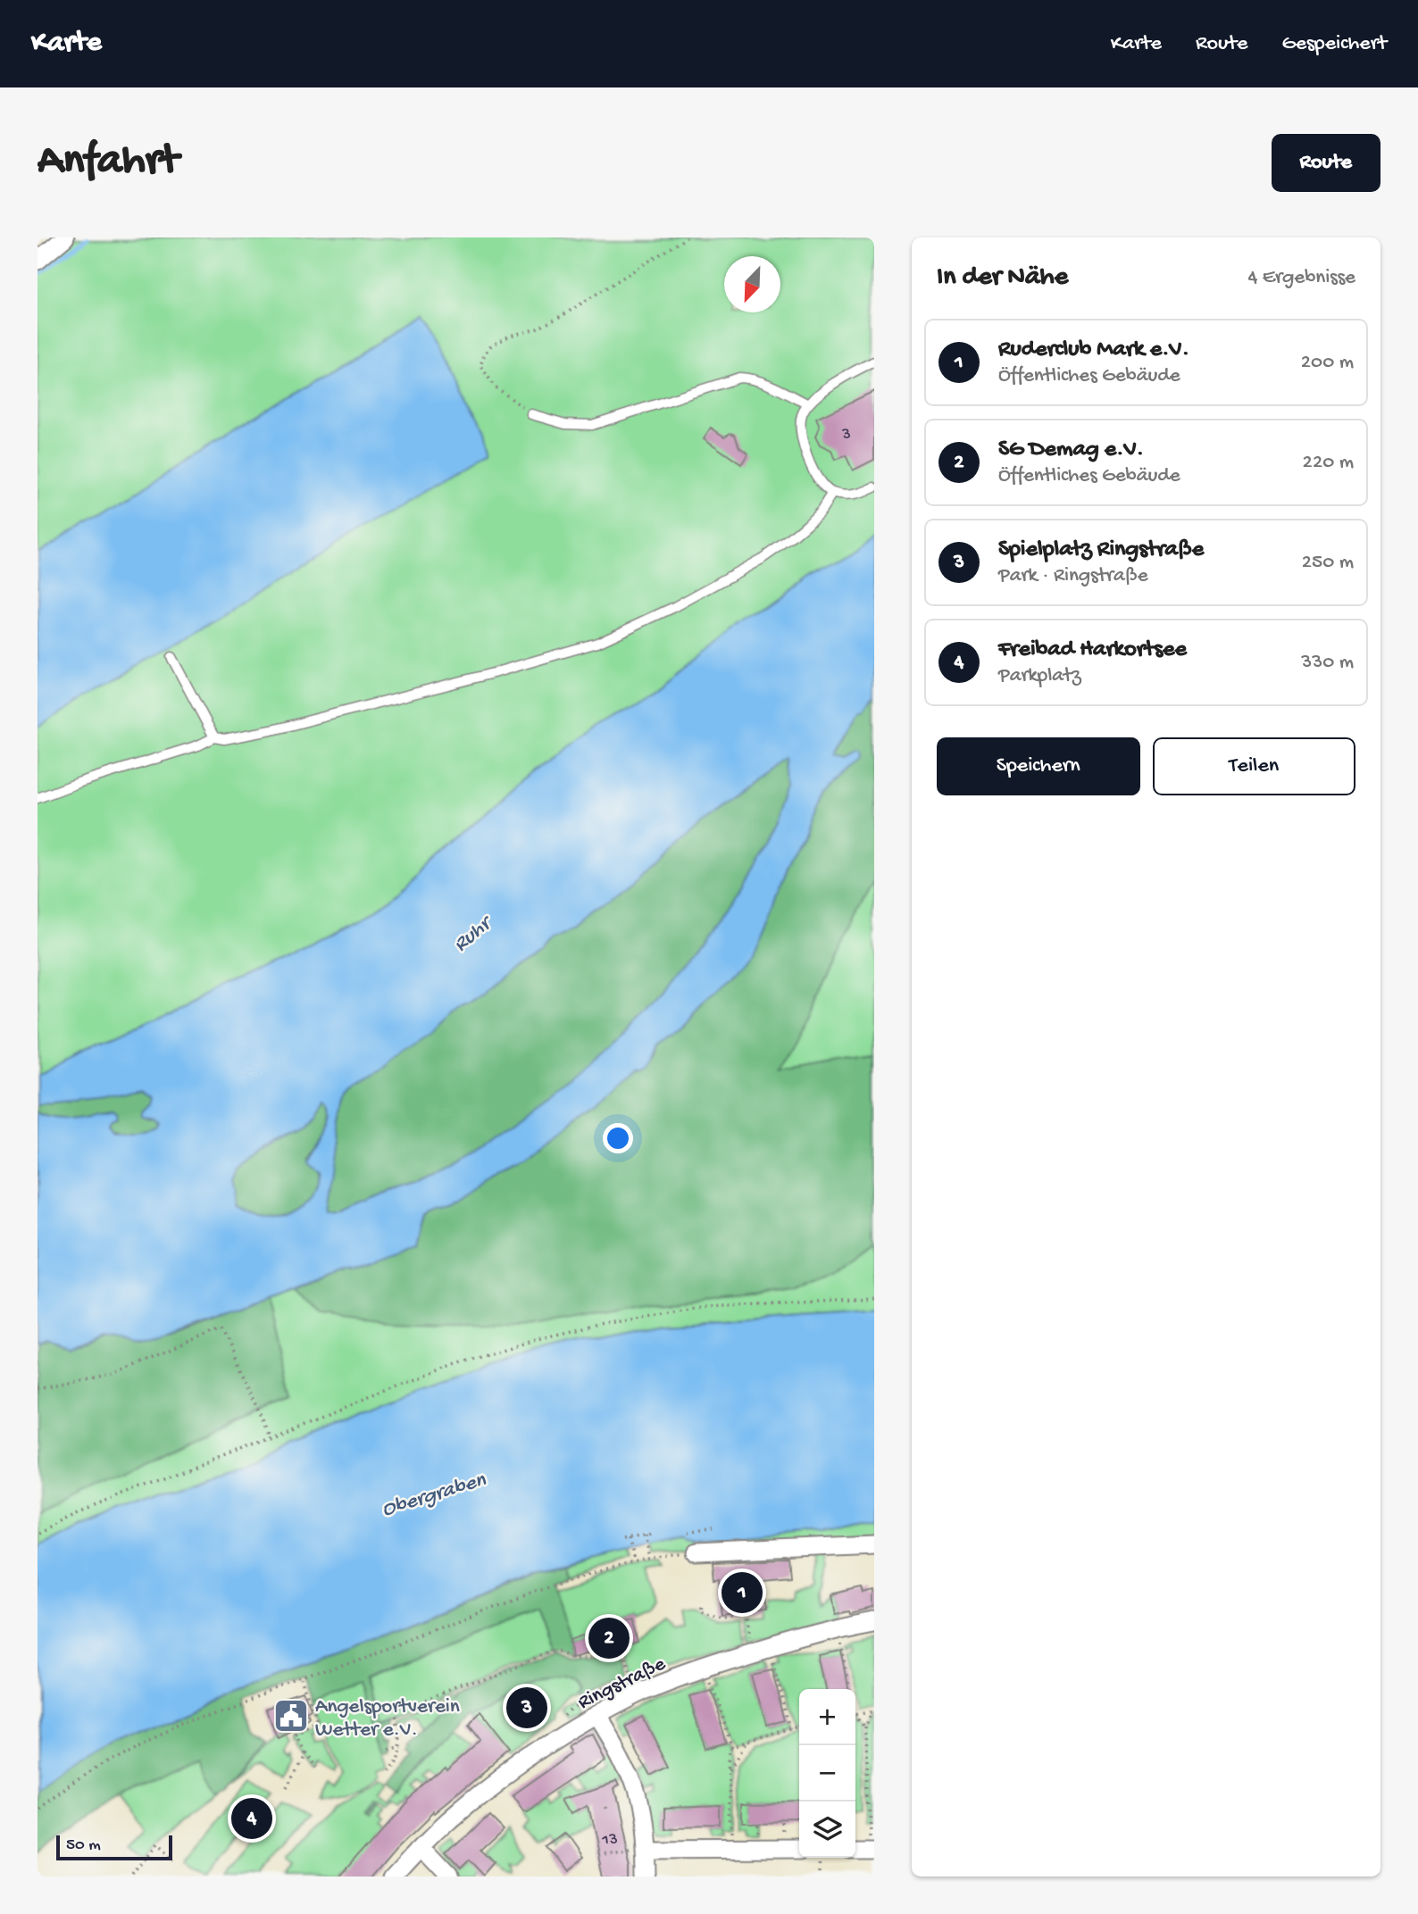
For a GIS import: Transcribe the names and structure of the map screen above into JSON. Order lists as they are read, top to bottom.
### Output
{
  "streets": {
    "street": ["Ringstraße"]
  },
  "water": ["Ruhr", "Obergraben"],
  "places": {
    "public building": ["Angelsportverein Wetter e.V."]
  },
  "house_numbers": ["3", "13"],
  "scale_bar": "50 m",
  "north": "bottom left",
  "page": {
    "header": "Karte",
    "nav": ["Karte", "Route", "Gespeichert"],
    "buttons": [
      "Route",
      ["Speichern", "Teilen"]
    ],
    "title": "Anfahrt",
    "heading": ["In der Nähe", "4 Ergebnisse"],
    "list": [
      {
        "mark": "1",
        "name": "Ruderclub Mark e.V.",
        "note": "Öffentliches Gebäude",
        "value": "200 m"
      },
      {
        "mark": "2",
        "name": "SG Demag e.V.",
        "note": "Öffentliches Gebäude",
        "value": "220 m"
      },
      {
        "mark": "3",
        "name": "Spielplatz Ringstraße",
        "note": "Park · Ringstraße",
        "value": "250 m"
      },
      {
        "mark": "4",
        "name": "Freibad Harkortsee",
        "note": "Parkplatz",
        "value": "330 m"
      }
    ],
    "pins": [
      "1",
      "2",
      "3",
      "4"
    ],
    "map_buttons": ["+", "−"],
    "scale": "50 m"
  }
}
